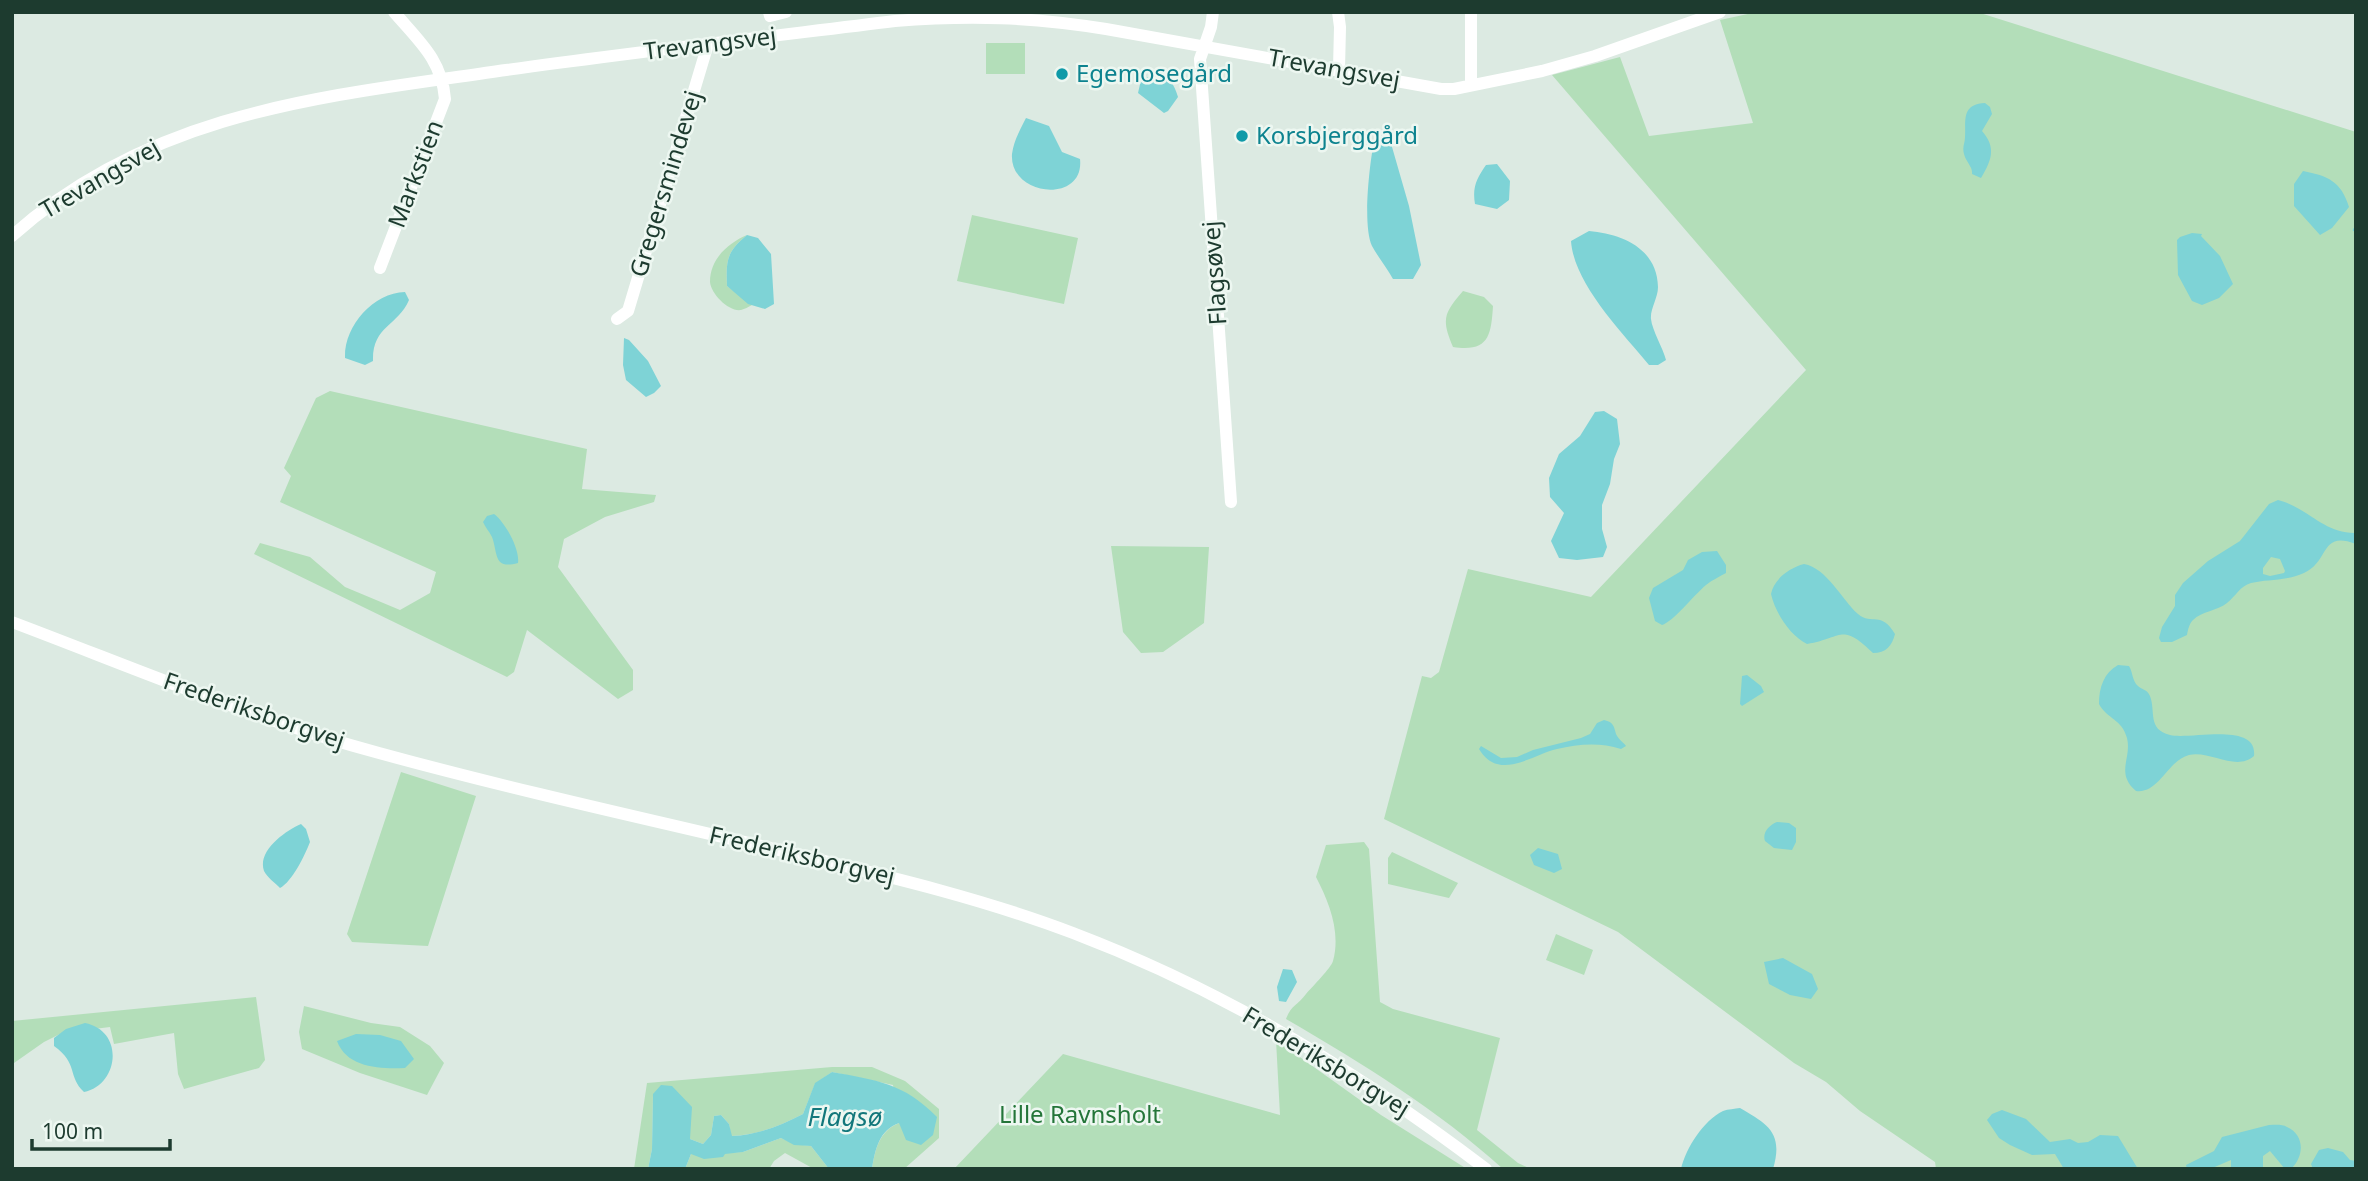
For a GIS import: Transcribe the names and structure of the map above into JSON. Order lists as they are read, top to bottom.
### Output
{
  "streets": {
    "street": [
      "Trevangsvej",
      "Markstien",
      "Gregersmindevej",
      "Flagsøvej",
      "Frederiksborgvej"
    ]
  },
  "crossings": [
    ["Trevangsvej", "Markstien"],
    ["Trevangsvej", "Gregersmindevej"],
    ["Trevangsvej", "Flagsøvej"]
  ],
  "water": ["Flagsø"],
  "parks": ["Lille Ravnsholt"],
  "places": ["Egemosegård", "Korsbjerggård"],
  "scale_bar": "100 m"
}
